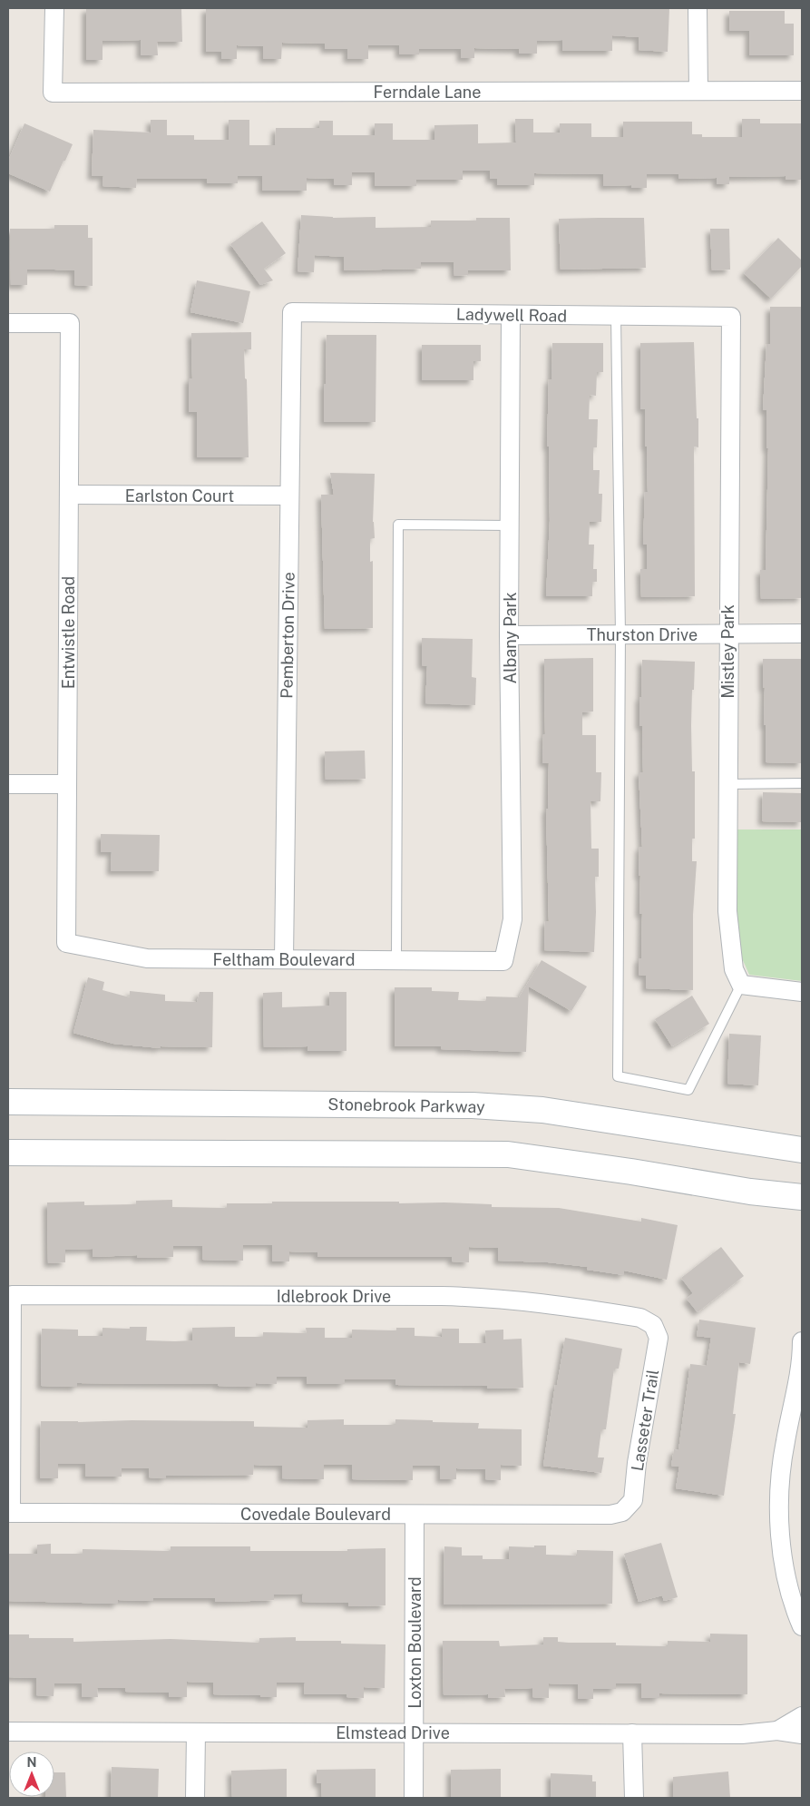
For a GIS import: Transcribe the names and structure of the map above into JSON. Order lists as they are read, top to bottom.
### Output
{
  "streets": {
    "main road": ["Stonebrook Parkway"],
    "street": [
      "Ferndale Lane",
      "Ladywell Road",
      "Earlston Court",
      "Entwistle Road",
      "Thurston Drive",
      "Pemberton Drive",
      "Albany Park",
      "Mistley Park",
      "Feltham Boulevard",
      "Idlebrook Drive",
      "Lasseter Trail",
      "Covedale Boulevard",
      "Loxton Boulevard",
      "Elmstead Drive"
    ]
  },
  "crossings": [
    ["Ladywell Road", "Pemberton Drive"],
    ["Ladywell Road", "Albany Park"],
    ["Ladywell Road", "Mistley Park"],
    ["Earlston Court", "Entwistle Road"],
    ["Earlston Court", "Pemberton Drive"],
    ["Entwistle Road", "Feltham Boulevard"],
    ["Thurston Drive", "Albany Park"],
    ["Thurston Drive", "Mistley Park"],
    ["Pemberton Drive", "Feltham Boulevard"],
    ["Albany Park", "Feltham Boulevard"],
    ["Idlebrook Drive", "Lasseter Trail"],
    ["Idlebrook Drive", "Covedale Boulevard"],
    ["Lasseter Trail", "Covedale Boulevard"],
    ["Covedale Boulevard", "Loxton Boulevard"],
    ["Loxton Boulevard", "Elmstead Drive"]
  ],
  "north": "top"
}
